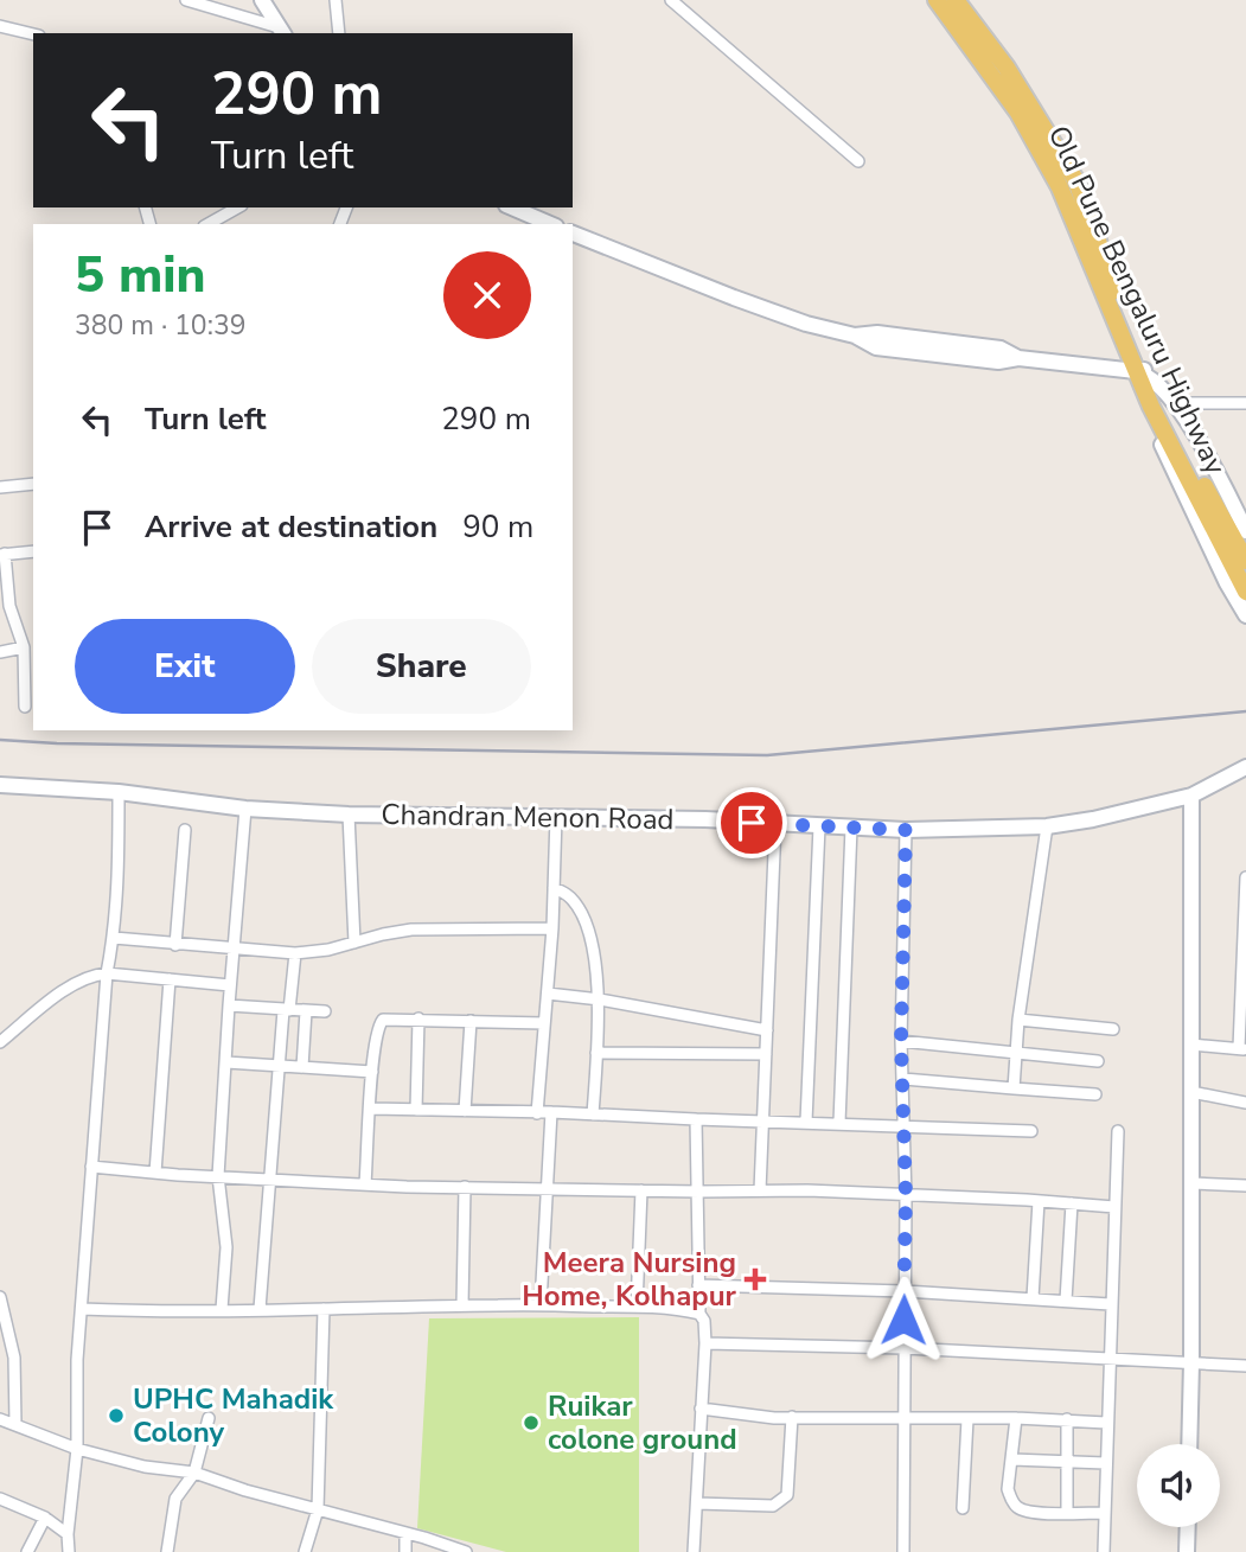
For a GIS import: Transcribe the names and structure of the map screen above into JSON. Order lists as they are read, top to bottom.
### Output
{
  "streets": {
    "main road": ["Old Pune Bengaluru Highway"],
    "street": ["Chandran Menon Road"]
  },
  "places": {
    "health": ["Meera Nursing Home, Kolhapur"],
    "other": ["UPHC Mahadik Colony", "Ruikar colone ground"]
  },
  "page": {
    "turn": ["290 m", "Turn left"],
    "heading": ["5 min", "380 m · 10:39"],
    "list": [
      {
        "name": "Turn left",
        "value": "290 m"
      },
      {
        "name": "Arrive at destination",
        "value": "90 m"
      }
    ],
    "buttons": ["Exit", "Share"]
  }
}
